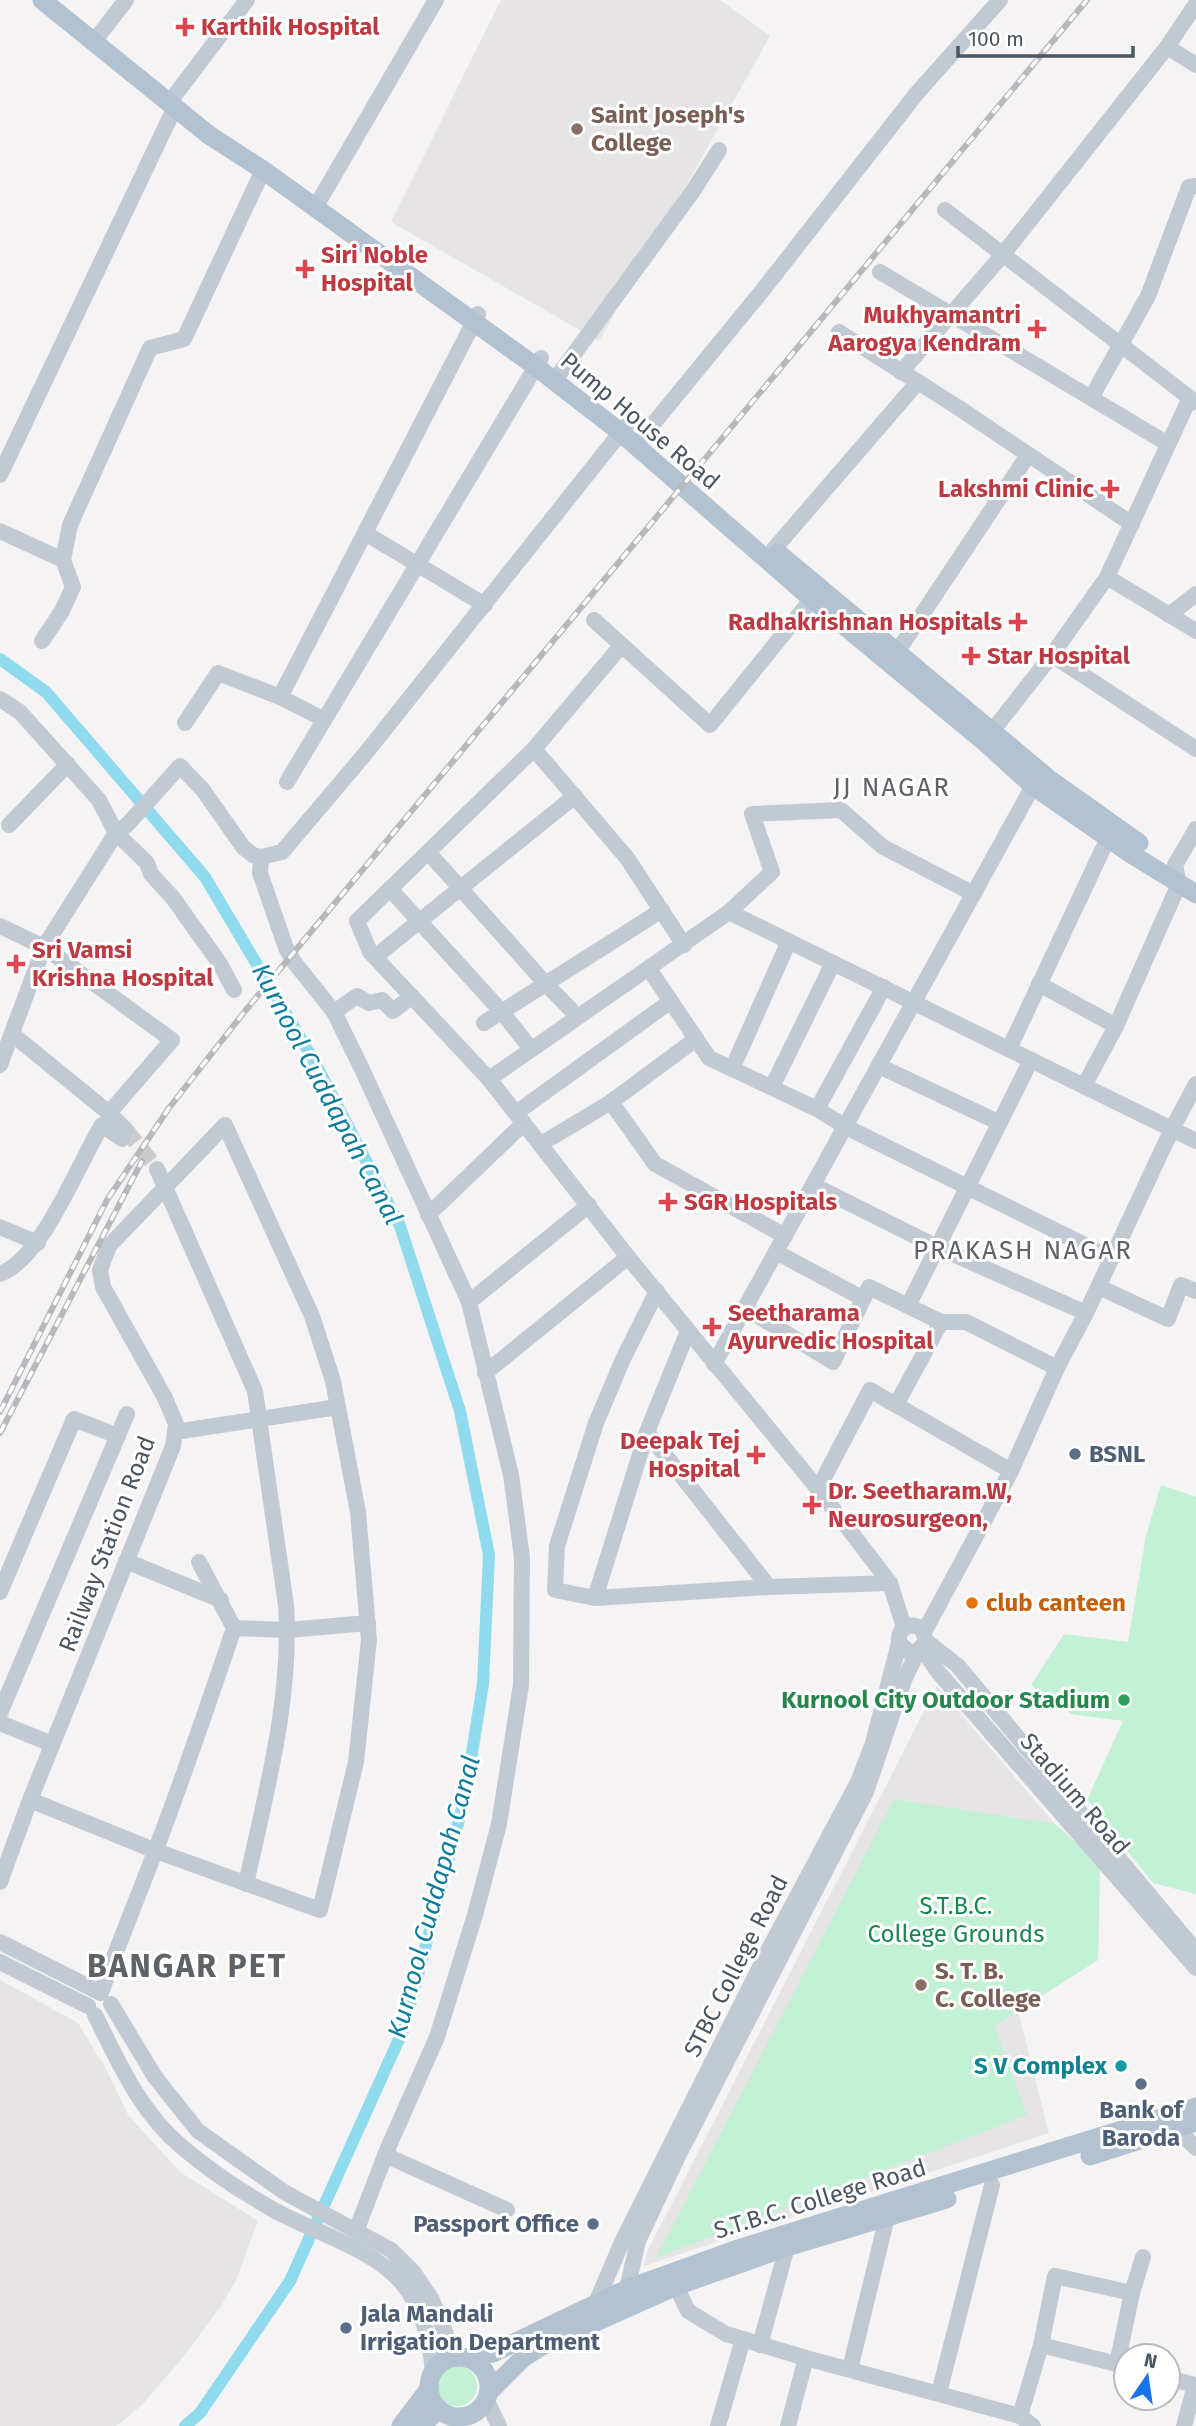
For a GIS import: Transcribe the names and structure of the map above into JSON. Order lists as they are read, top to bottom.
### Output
{
  "streets": {
    "main road": ["Pump House Road", "S.T.B.C. College Road"],
    "street": ["Railway Station Road", "Stadium Road", "STBC College Road"]
  },
  "crossings": [
    ["Stadium Road", "STBC College Road"],
    ["STBC College Road", "S.T.B.C. College Road"]
  ],
  "districts": ["JJ NAGAR", "PRAKASH NAGAR", "BANGAR PET"],
  "water": ["Kurnool Cuddapah Canal"],
  "parks": ["S.T.B.C. College Grounds"],
  "places": {
    "health": [
      "Karthik Hospital",
      "Siri Noble Hospital",
      "Mukhyamantri Aarogya Kendram",
      "Lakshmi Clinic",
      "Radhakrishnan Hospitals",
      "Star Hospital",
      "Sri Vamsi Krishna Hospital",
      "SGR Hospitals",
      "Seetharama Ayurvedic Hospital",
      "Deepak Tej Hospital",
      "Dr. Seetharam.W, Neurosurgeon,"
    ],
    "other": [
      "Saint Joseph's College",
      "BSNL",
      "club canteen",
      "Kurnool City Outdoor Stadium",
      "S. T. B. C. College",
      "S V Complex",
      "Bank of Baroda",
      "Passport Office",
      "Jala Mandali Irrigation Department"
    ]
  },
  "scale_bar": "100 m",
  "north": "top"
}
